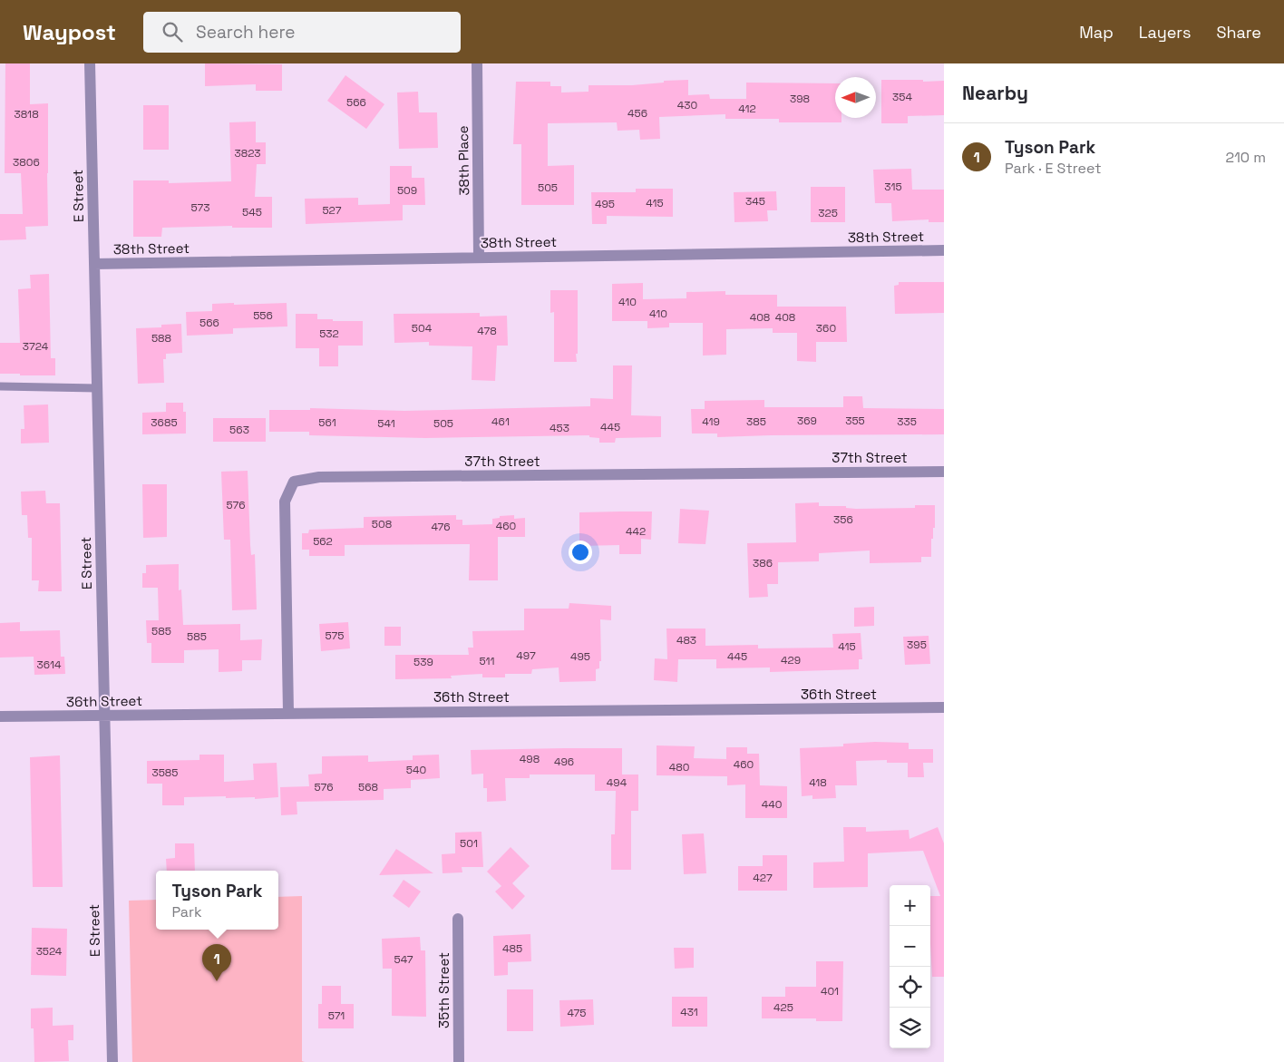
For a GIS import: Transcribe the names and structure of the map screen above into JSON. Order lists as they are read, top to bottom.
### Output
{
  "streets": {
    "street": [
      "38th Place",
      "E Street",
      "38th Street",
      "37th Street",
      "36th Street",
      "35th Street"
    ]
  },
  "crossings": [
    ["38th Place", "38th Street"],
    ["E Street", "38th Street"],
    ["E Street", "36th Street"],
    ["37th Street", "36th Street"]
  ],
  "house_numbers": [
    "354",
    "398",
    "566",
    "430",
    "412",
    "456",
    "3818",
    "3823",
    "3806",
    "315",
    "505",
    "509",
    "345",
    "415",
    "495",
    "573",
    "527",
    "545",
    "325",
    "410",
    "410",
    "556",
    "408",
    "408",
    "566",
    "504",
    "360",
    "478",
    "532",
    "588",
    "3724",
    "369",
    "355",
    "461",
    "419",
    "385",
    "335",
    "3685",
    "561",
    "541",
    "505",
    "445",
    "453",
    "563",
    "576",
    "356",
    "508",
    "460",
    "476",
    "442",
    "562",
    "386",
    "585",
    "575",
    "585",
    "483",
    "395",
    "415",
    "497",
    "495",
    "445",
    "429",
    "511",
    "539",
    "3614",
    "498",
    "496",
    "460",
    "480",
    "540",
    "3585",
    "494",
    "418",
    "576",
    "568",
    "440",
    "501",
    "427",
    "485",
    "3524",
    "547",
    "401",
    "425",
    "431",
    "475",
    "571"
  ],
  "north": "left",
  "page": {
    "header": "Waypost",
    "search": "Search here",
    "nav": ["Map", "Layers", "Share"],
    "heading": "Nearby",
    "list": [
      {
        "mark": "1",
        "name": "Tyson Park",
        "note": "Park · E Street",
        "value": "210 m"
      }
    ],
    "popup": ["Tyson Park", "Park"],
    "map_buttons": ["+", "−"],
    "pins": "1"
  }
}
